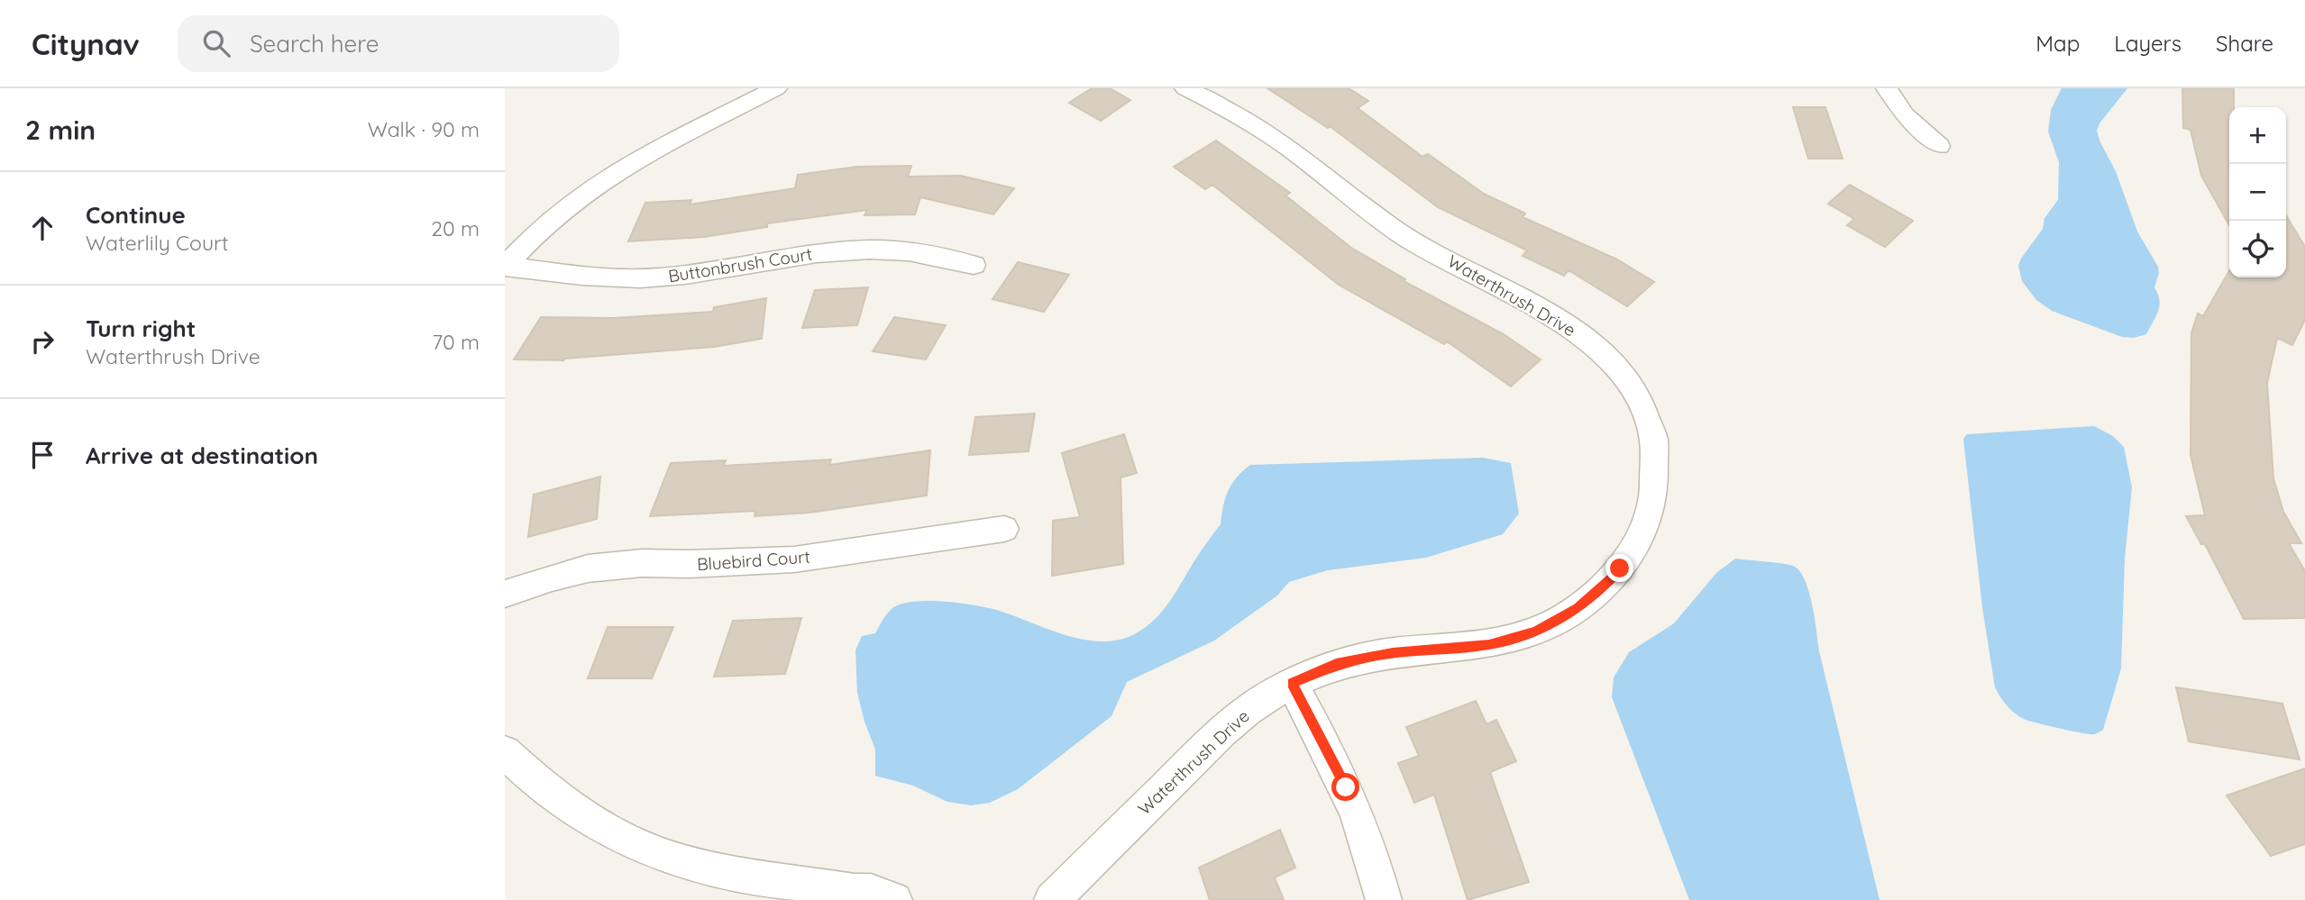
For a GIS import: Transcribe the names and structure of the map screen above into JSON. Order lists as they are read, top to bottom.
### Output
{
  "streets": {
    "street": ["Buttonbrush Court", "Waterthrush Drive", "Bluebird Court"]
  },
  "page": {
    "header": "Citynav",
    "search": "Search here",
    "nav": ["Map", "Layers", "Share"],
    "heading": ["2 min", "Walk · 90 m"],
    "map_buttons": ["+", "−"],
    "list": [
      ["Continue", "Waterlily Court", "20 m"],
      ["Turn right", "Waterthrush Drive", "70 m"],
      "Arrive at destination"
    ]
  }
}
